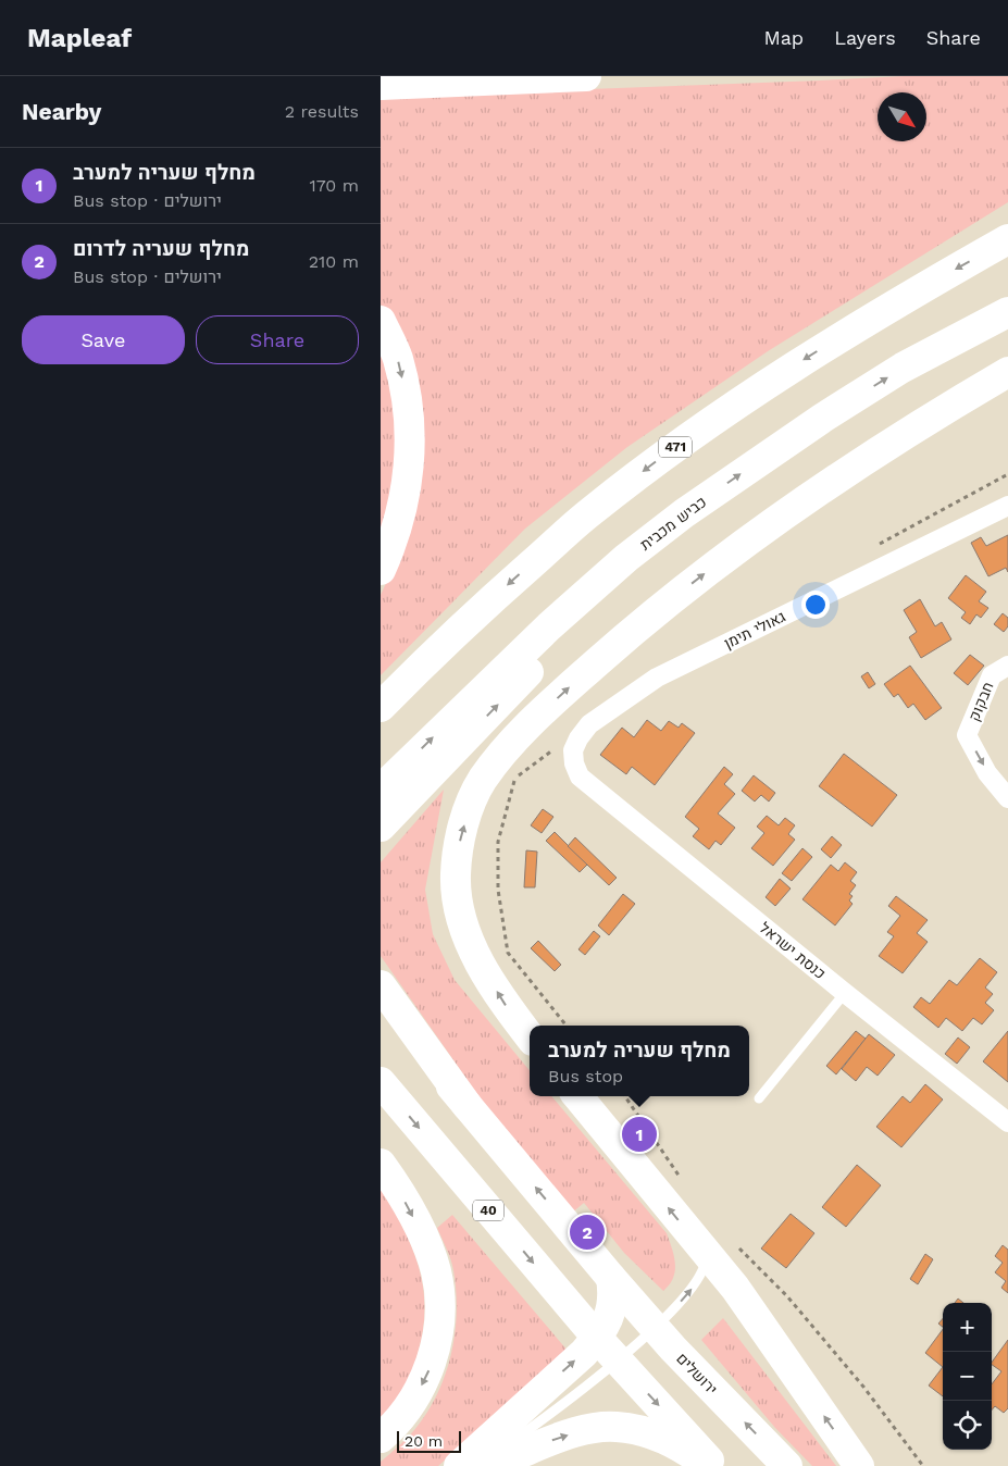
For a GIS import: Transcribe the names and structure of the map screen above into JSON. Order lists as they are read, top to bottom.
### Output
{
  "streets": {
    "highway": [
      "471",
      "כביש מכבית",
      "40",
      "ירושלים"
    ],
    "street": ["גאולי תימן", "חבקוק", "כנסת ישראל"]
  },
  "crossings": [
    ["גאולי תימן", "כנסת ישראל"]
  ],
  "one_way": ["חבקוק"],
  "scale_bar": "20 m",
  "north": "bottom right",
  "page": {
    "header": "Mapleaf",
    "nav": ["Map", "Layers", "Share"],
    "heading": ["Nearby", "2 results"],
    "list": [
      {
        "mark": "1",
        "name": "מחלף שעריה למערב",
        "note": "Bus stop · ירושלים",
        "value": "170 m"
      },
      {
        "mark": "2",
        "name": "מחלף שעריה לדרום",
        "note": "Bus stop · ירושלים",
        "value": "210 m"
      }
    ],
    "buttons": ["Save", "Share"],
    "popup": ["מחלף שעריה למערב", "Bus stop"],
    "pins": ["1", "2"],
    "map_buttons": ["+", "−"],
    "scale": "20 m"
  }
}
